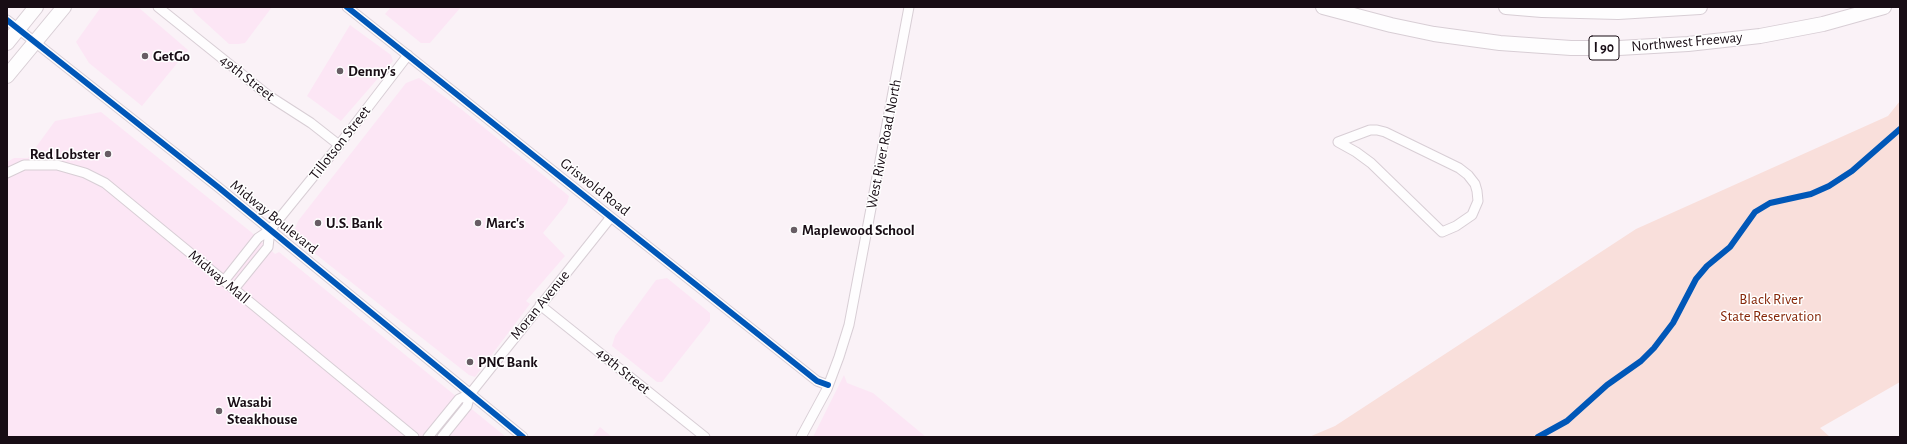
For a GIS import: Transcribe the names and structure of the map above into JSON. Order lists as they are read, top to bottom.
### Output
{
  "streets": {
    "highway": ["Northwest Freeway", "I 90"],
    "street": [
      "49th Street",
      "Tillotson Street",
      "West River Road North",
      "Griswold Road",
      "Midway Boulevard",
      "Midway Mall",
      "Moran Avenue"
    ]
  },
  "crossings": [
    ["49th Street", "Tillotson Street"],
    ["49th Street", "Moran Avenue"],
    ["Tillotson Street", "Griswold Road"],
    ["Tillotson Street", "Midway Boulevard"],
    ["Tillotson Street", "Midway Mall"],
    ["West River Road North", "Griswold Road"],
    ["Griswold Road", "Moran Avenue"],
    ["Midway Boulevard", "Moran Avenue"]
  ],
  "parks": ["Black River State Reservation"],
  "places": [
    "GetGo",
    "Denny's",
    "Red Lobster",
    "U.S. Bank",
    "Marc's",
    "Maplewood School",
    "PNC Bank",
    "Wasabi Steakhouse"
  ]
}
